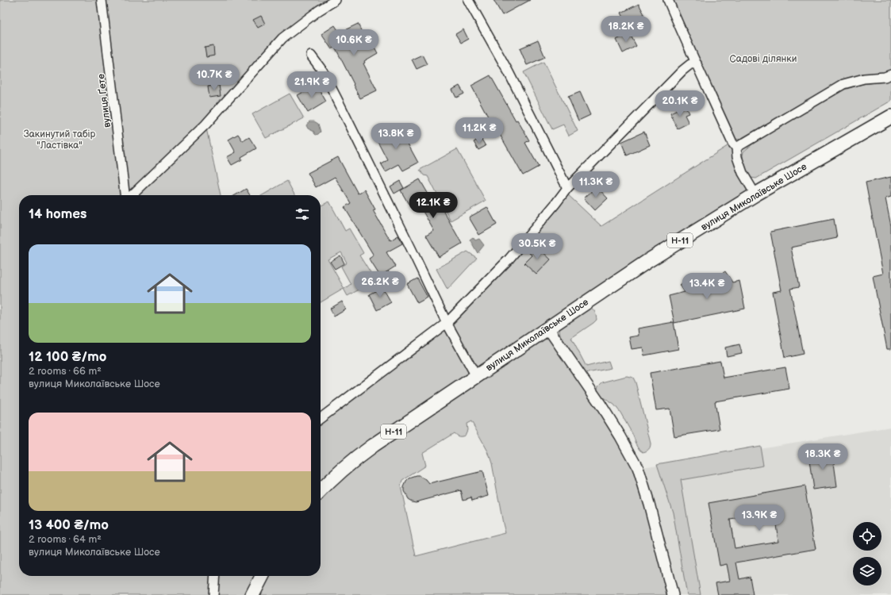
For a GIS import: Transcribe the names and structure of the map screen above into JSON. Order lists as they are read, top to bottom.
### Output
{
  "streets": {
    "main road": ["вулиця Миколаївське Шосе", "Н-11"],
    "street": ["вулиця Ґете"]
  },
  "parks": ["Садові ділянки", "Закинутий табір \"Ластівка\""],
  "page": {
    "price": [
      "18.2K ₴",
      "10.6K ₴",
      "10.7K ₴",
      "21.9K ₴",
      "20.1K ₴",
      "11.2K ₴",
      "13.8K ₴",
      "11.3K ₴",
      "12.1K ₴",
      "30.5K ₴",
      "26.2K ₴",
      "13.4K ₴",
      "18.3K ₴",
      "13.9K ₴"
    ],
    "heading": "14 homes",
    "list": [
      {
        "name": "12 100 ₴/mo",
        "note": "2 rooms · 66 m² · вулиця Миколаївське Шосе"
      },
      {
        "name": "13 400 ₴/mo",
        "note": "2 rooms · 64 m² · вулиця Миколаївське Шосе"
      }
    ]
  }
}
